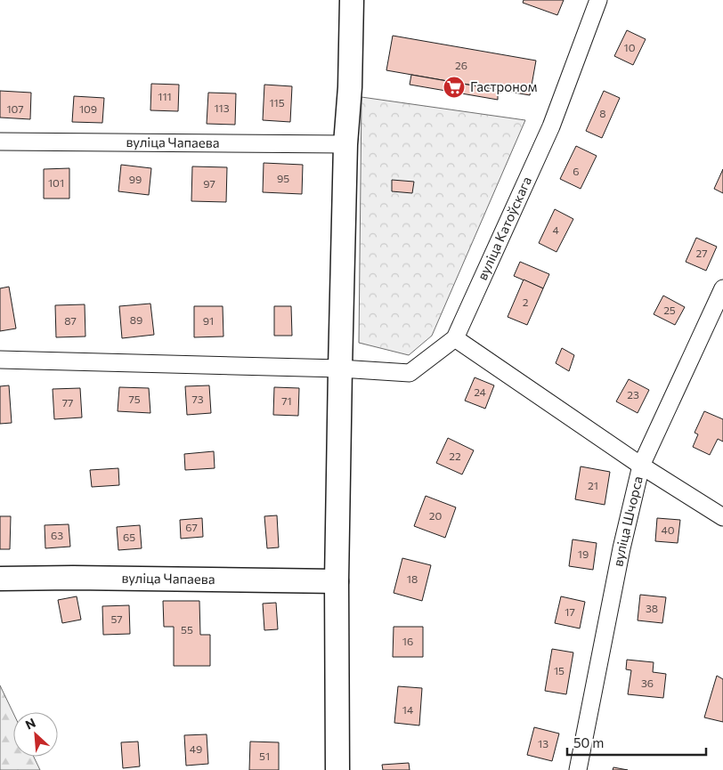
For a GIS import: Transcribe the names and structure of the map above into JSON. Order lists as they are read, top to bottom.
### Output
{
  "streets": {
    "street": ["вуліца Чапаева", "вуліца Катоўскага", "вуліца Шчорса"]
  },
  "places": {
    "supermarket": ["Гастроном"]
  },
  "house_numbers": [
    "10",
    "26",
    "111",
    "115",
    "113",
    "107",
    "109",
    "8",
    "6",
    "95",
    "99",
    "101",
    "97",
    "4",
    "27",
    "2",
    "25",
    "89",
    "87",
    "91",
    "24",
    "23",
    "75",
    "73",
    "71",
    "77",
    "22",
    "21",
    "20",
    "67",
    "40",
    "63",
    "65",
    "19",
    "18",
    "38",
    "17",
    "57",
    "55",
    "16",
    "15",
    "36",
    "14",
    "13",
    "49",
    "51"
  ],
  "scale_bar": "50 m",
  "north": "top left"
}
